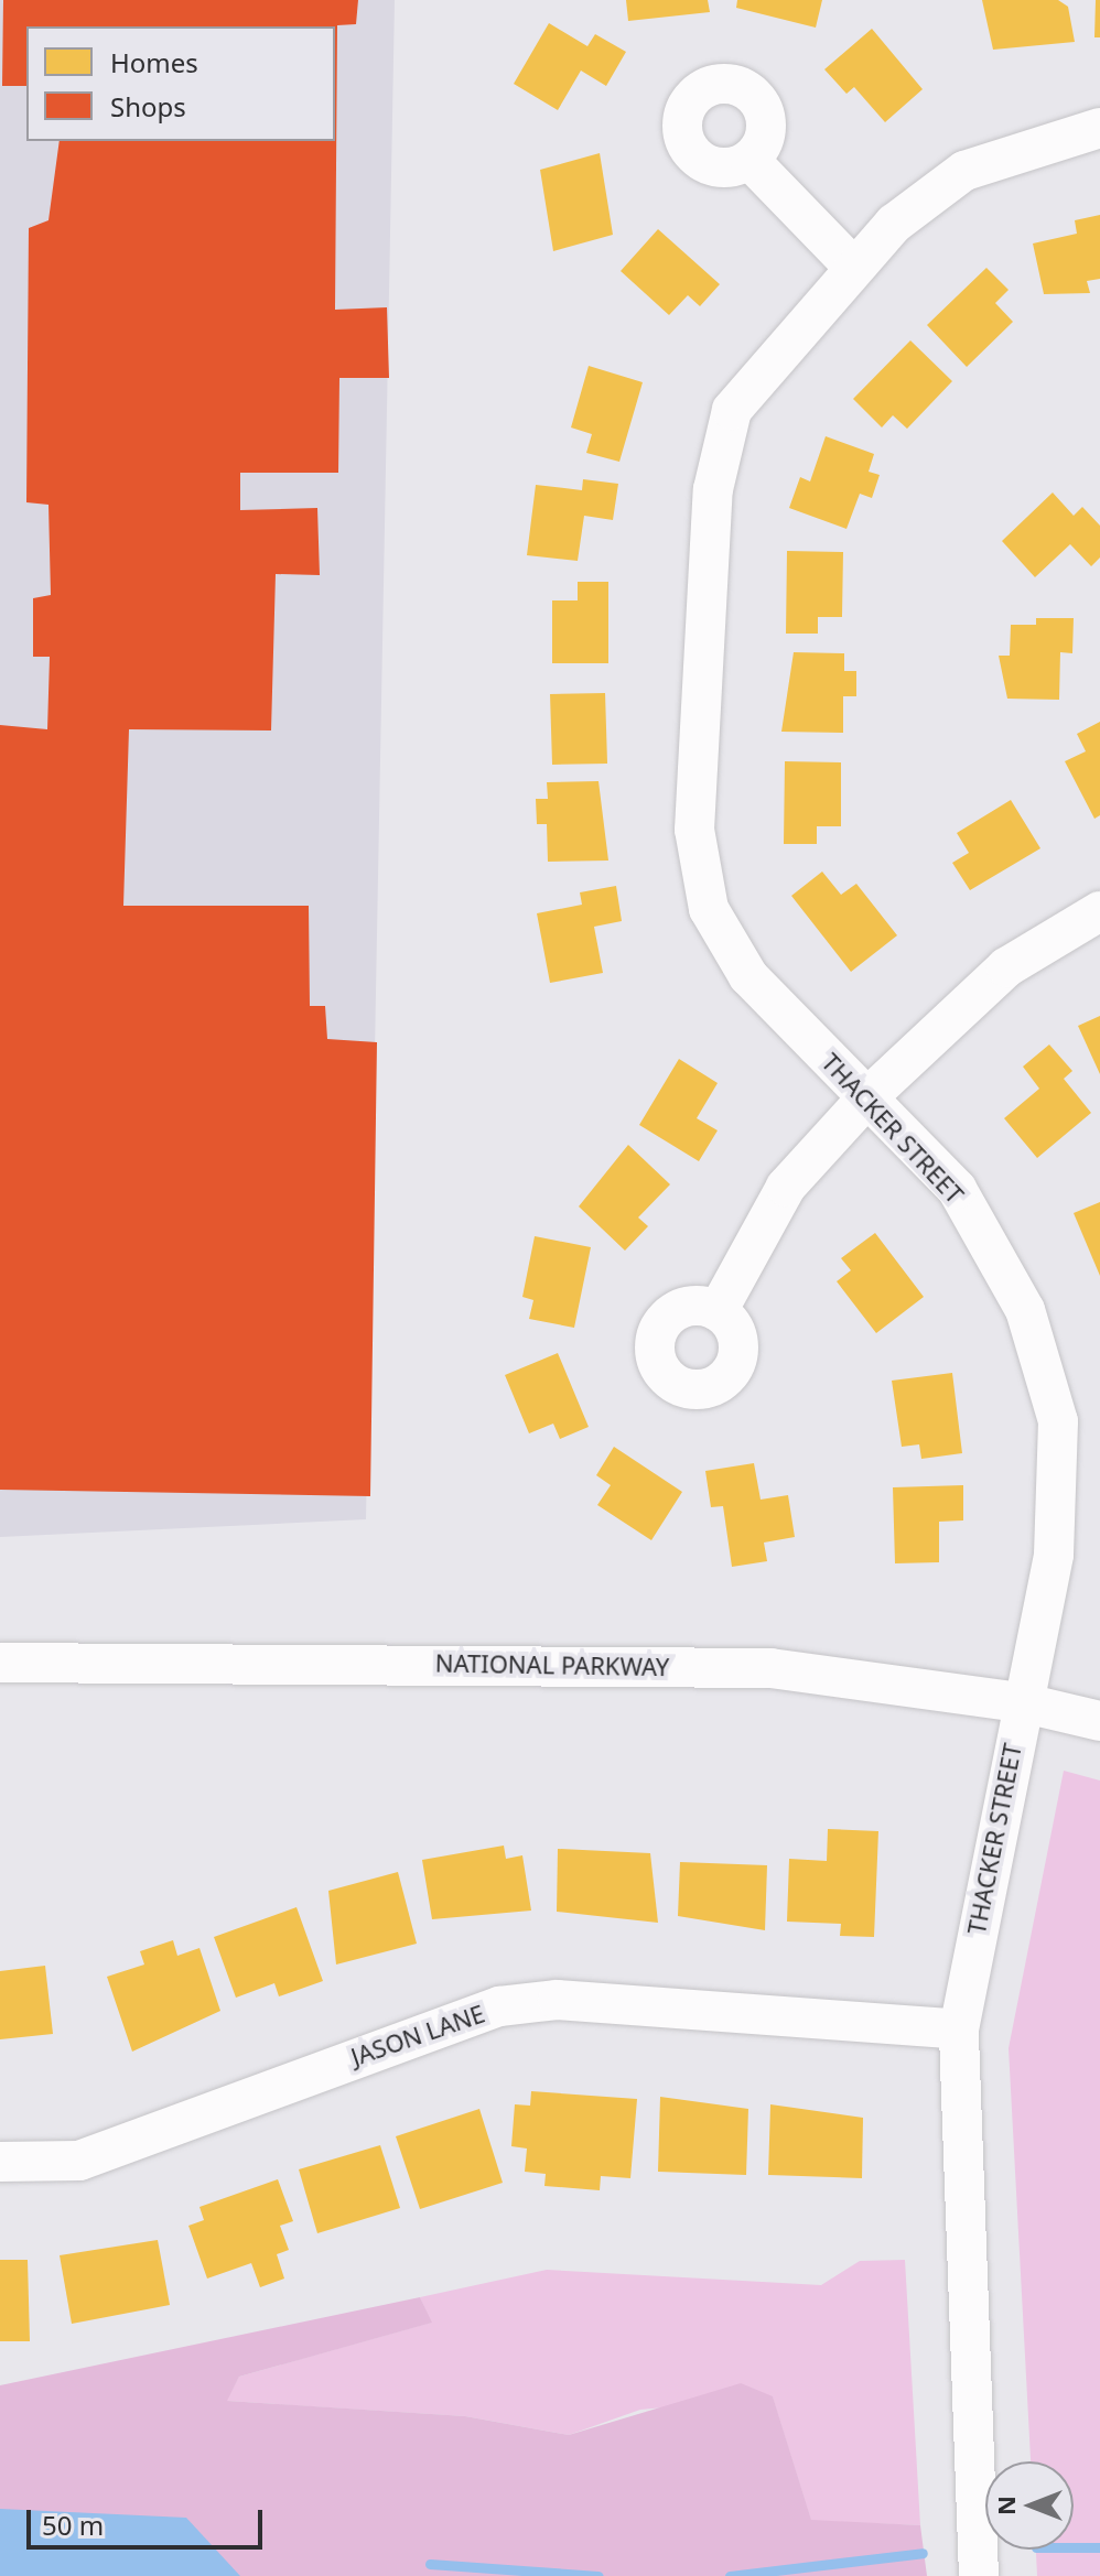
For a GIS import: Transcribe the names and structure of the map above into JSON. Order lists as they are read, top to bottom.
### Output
{
  "streets": {
    "street": ["THACKER STREET", "NATIONAL PARKWAY", "JASON LANE"]
  },
  "crossings": [
    ["THACKER STREET", "NATIONAL PARKWAY"],
    ["THACKER STREET", "JASON LANE"]
  ],
  "legend": ["Homes", "Shops"],
  "scale_bar": "50 m",
  "north": "left"
}
